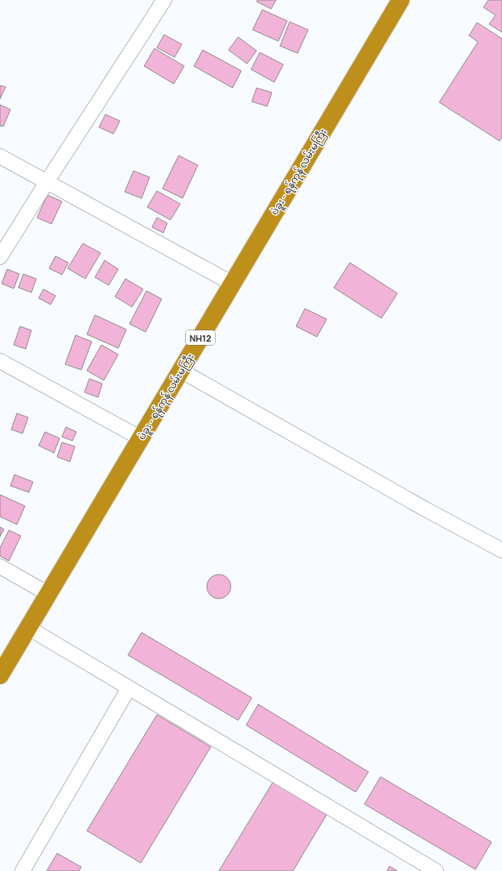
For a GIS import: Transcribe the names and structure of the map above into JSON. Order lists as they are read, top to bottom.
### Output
{
  "streets": {
    "highway": ["ပဲခူး - ရန်ကုန် လမ်းမကြီး", "NH12"]
  }
}
